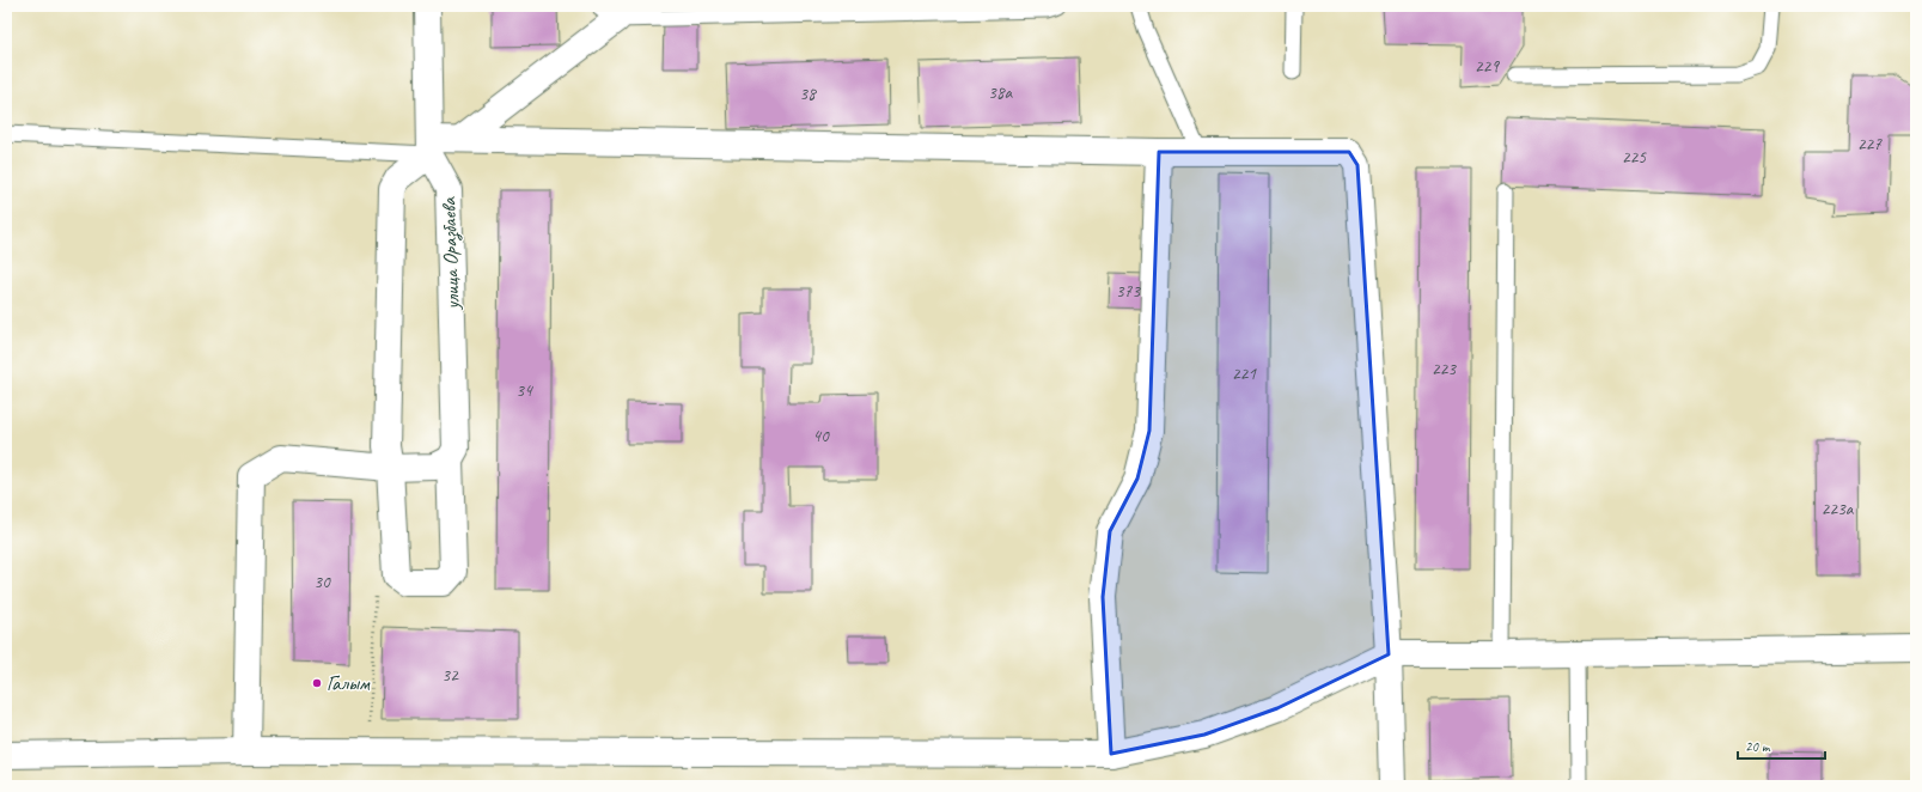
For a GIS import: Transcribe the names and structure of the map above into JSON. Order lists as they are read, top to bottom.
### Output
{
  "streets": {
    "street": ["улица Оразбаева"]
  },
  "places": ["Галым"],
  "house_numbers": [
    "229",
    "38а",
    "38",
    "227",
    "225",
    "373",
    "223",
    "221",
    "34",
    "40",
    "223а",
    "30",
    "32"
  ],
  "scale_bar": "20 m"
}
